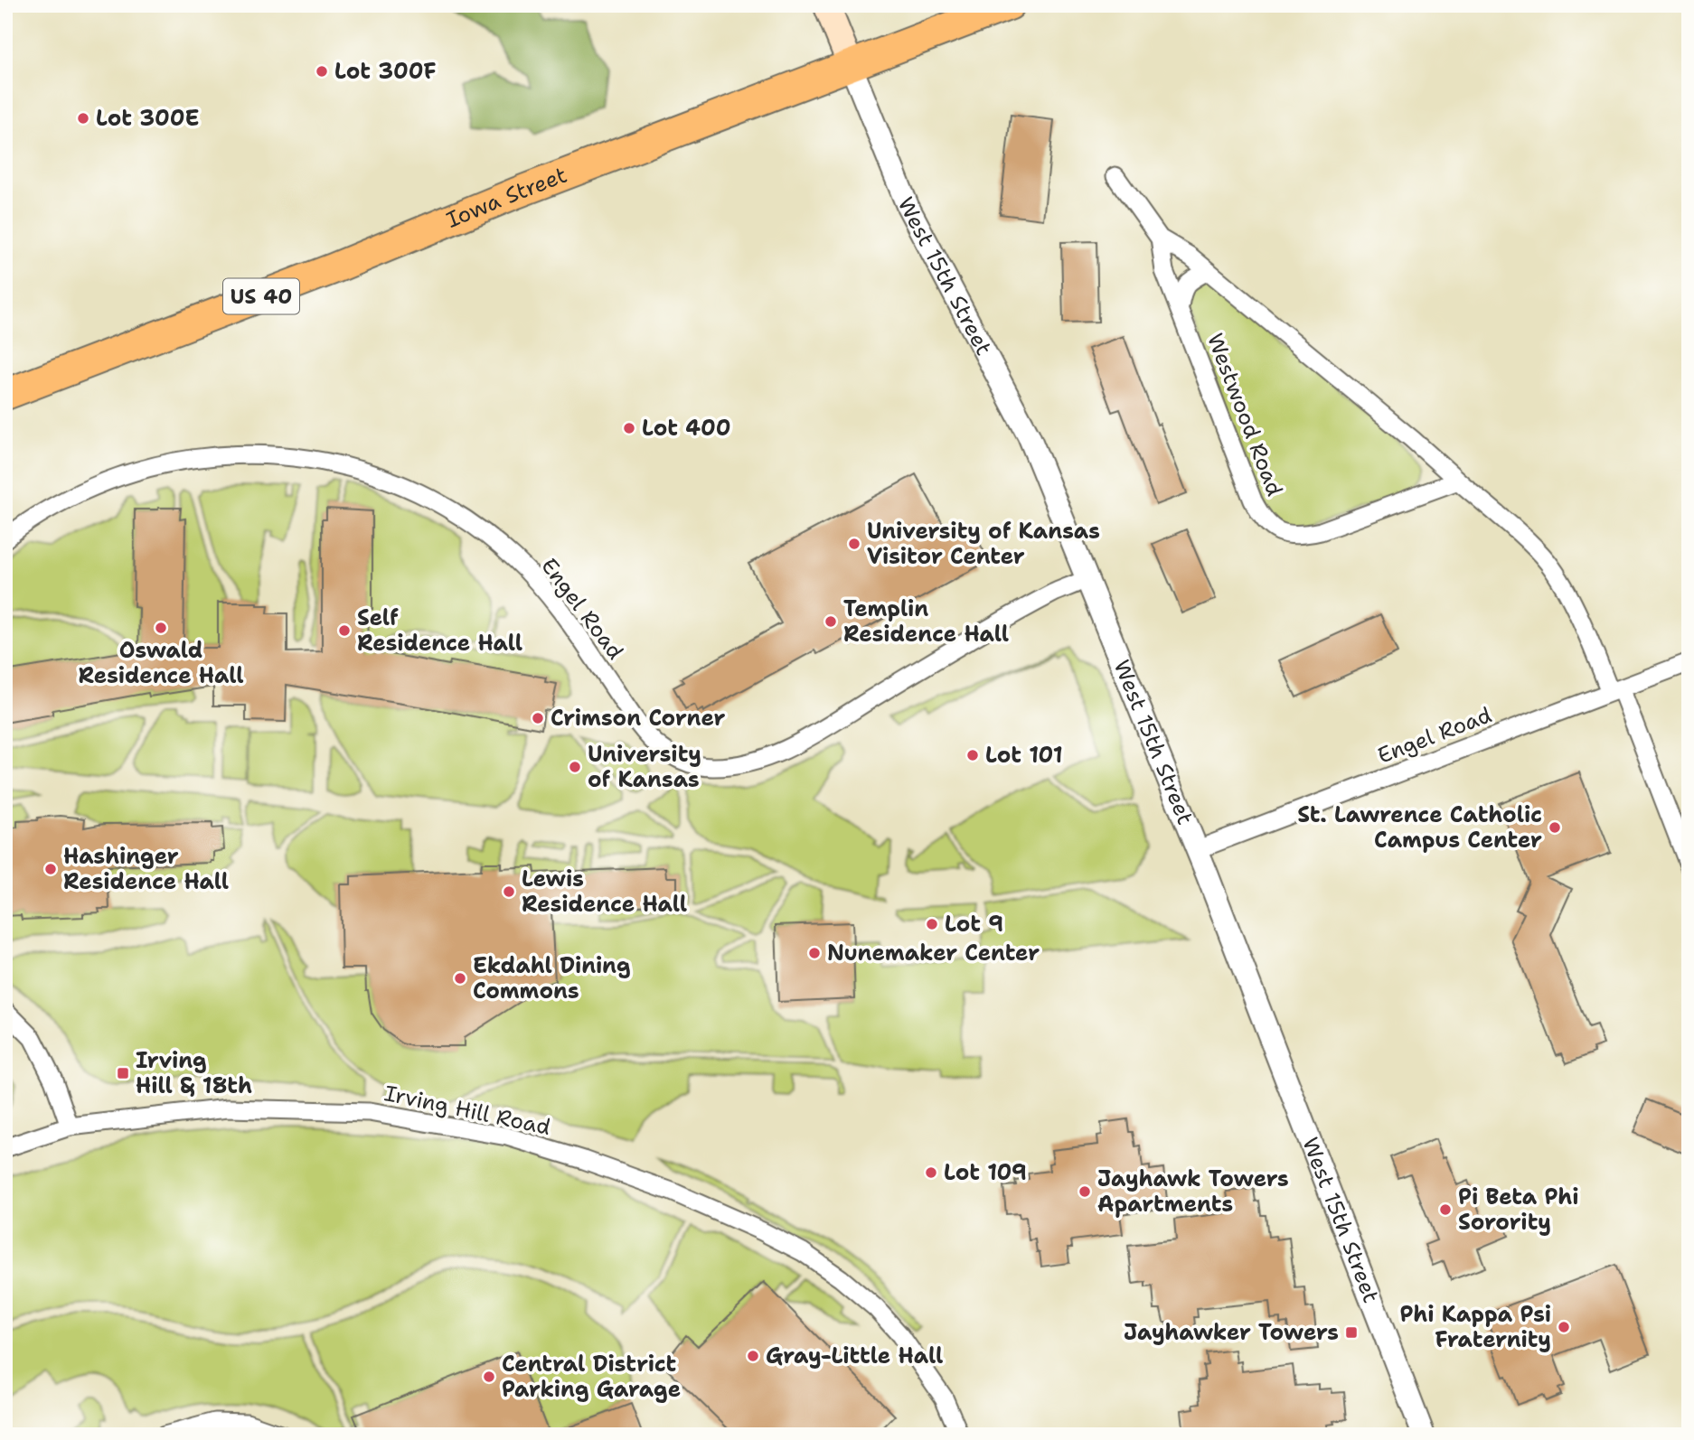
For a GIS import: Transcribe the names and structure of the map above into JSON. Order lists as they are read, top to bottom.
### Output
{
  "streets": {
    "highway": ["Iowa Street", "US 40"],
    "street": [
      "West 15th Street",
      "Westwood Road",
      "Engel Road",
      "Irving Hill Road"
    ]
  },
  "crossings": [
    ["Iowa Street", "West 15th Street"],
    ["West 15th Street", "Engel Road"],
    ["Westwood Road", "Engel Road"]
  ],
  "places": {
    "other": [
      "Lot 300F",
      "Lot 300E",
      "Lot 400",
      "University of Kansas Visitor Center",
      "Templin Residence Hall",
      "Oswald Residence Hall",
      "Self Residence Hall",
      "Crimson Corner",
      "Lot 101",
      "University of Kansas",
      "St. Lawrence Catholic Campus Center",
      "Hashinger Residence Hall",
      "Lewis Residence Hall",
      "Lot 9",
      "Nunemaker Center",
      "Ekdahl Dining Commons",
      "Lot 109",
      "Jayhawk Towers Apartments",
      "Pi Beta Phi Sorority",
      "Phi Kappa Psi Fraternity",
      "Gray-Little Hall",
      "Central District Parking Garage"
    ],
    "transit": ["Irving Hill & 18th", "Jayhawker Towers"]
  }
}
